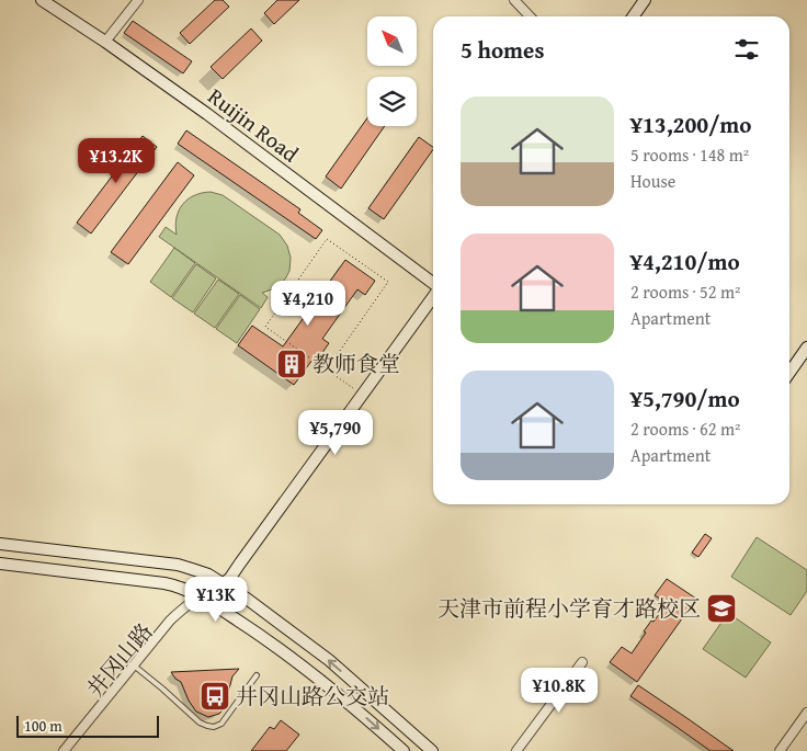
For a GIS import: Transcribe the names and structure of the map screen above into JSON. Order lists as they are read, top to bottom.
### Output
{
  "streets": {
    "street": ["Ruijin Road", "井冈山路"]
  },
  "places": {
    "building": ["教师食堂"],
    "school or university": ["天津市前程小学育才路校区"],
    "bus stop": ["井冈山路公交站"]
  },
  "scale_bar": "100 m",
  "north": "top left",
  "page": {
    "heading": "5 homes",
    "list": [
      {
        "name": "¥13,200/mo",
        "note": "5 rooms · 148 m² · House"
      },
      {
        "name": "¥4,210/mo",
        "note": "2 rooms · 52 m² · Apartment"
      },
      {
        "name": "¥5,790/mo",
        "note": "2 rooms · 62 m² · Apartment"
      }
    ],
    "price": [
      "¥13.2K",
      "¥4,210",
      "¥5,790",
      "¥13K",
      "¥10.8K"
    ],
    "scale": "100 m"
  }
}
